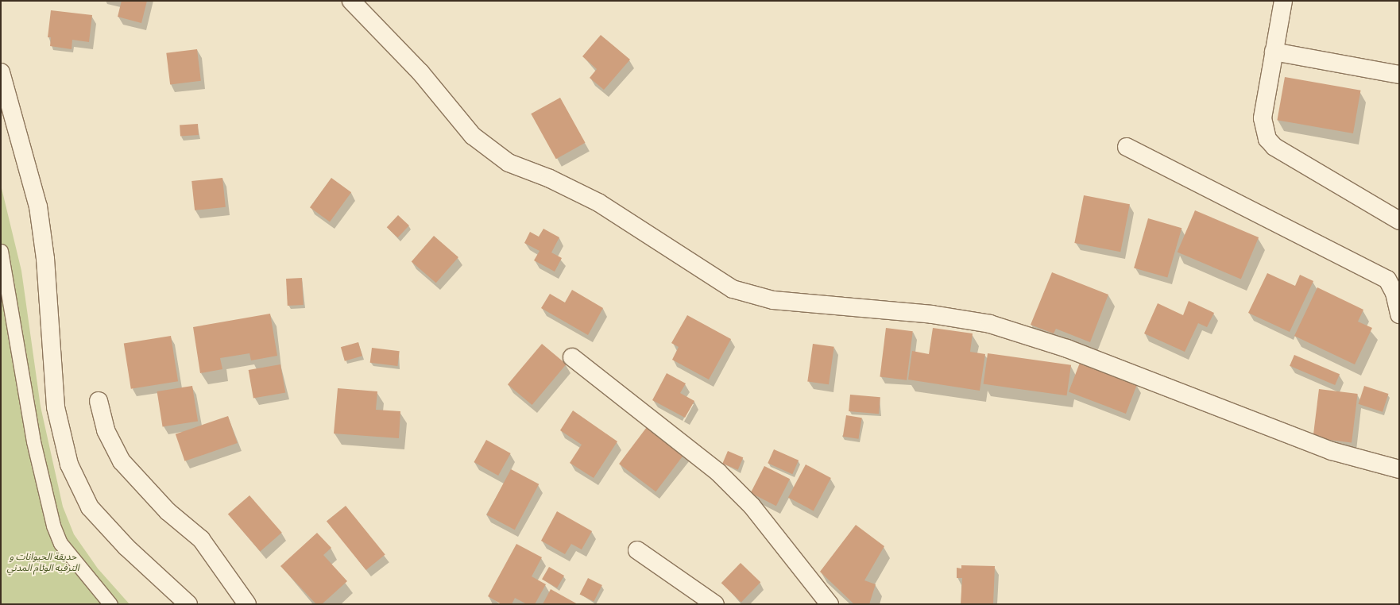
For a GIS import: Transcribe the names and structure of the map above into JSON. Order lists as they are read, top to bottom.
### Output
{
  "parks": ["حديقة الحيوانات و الترفيه الوئام المدني"]
}
